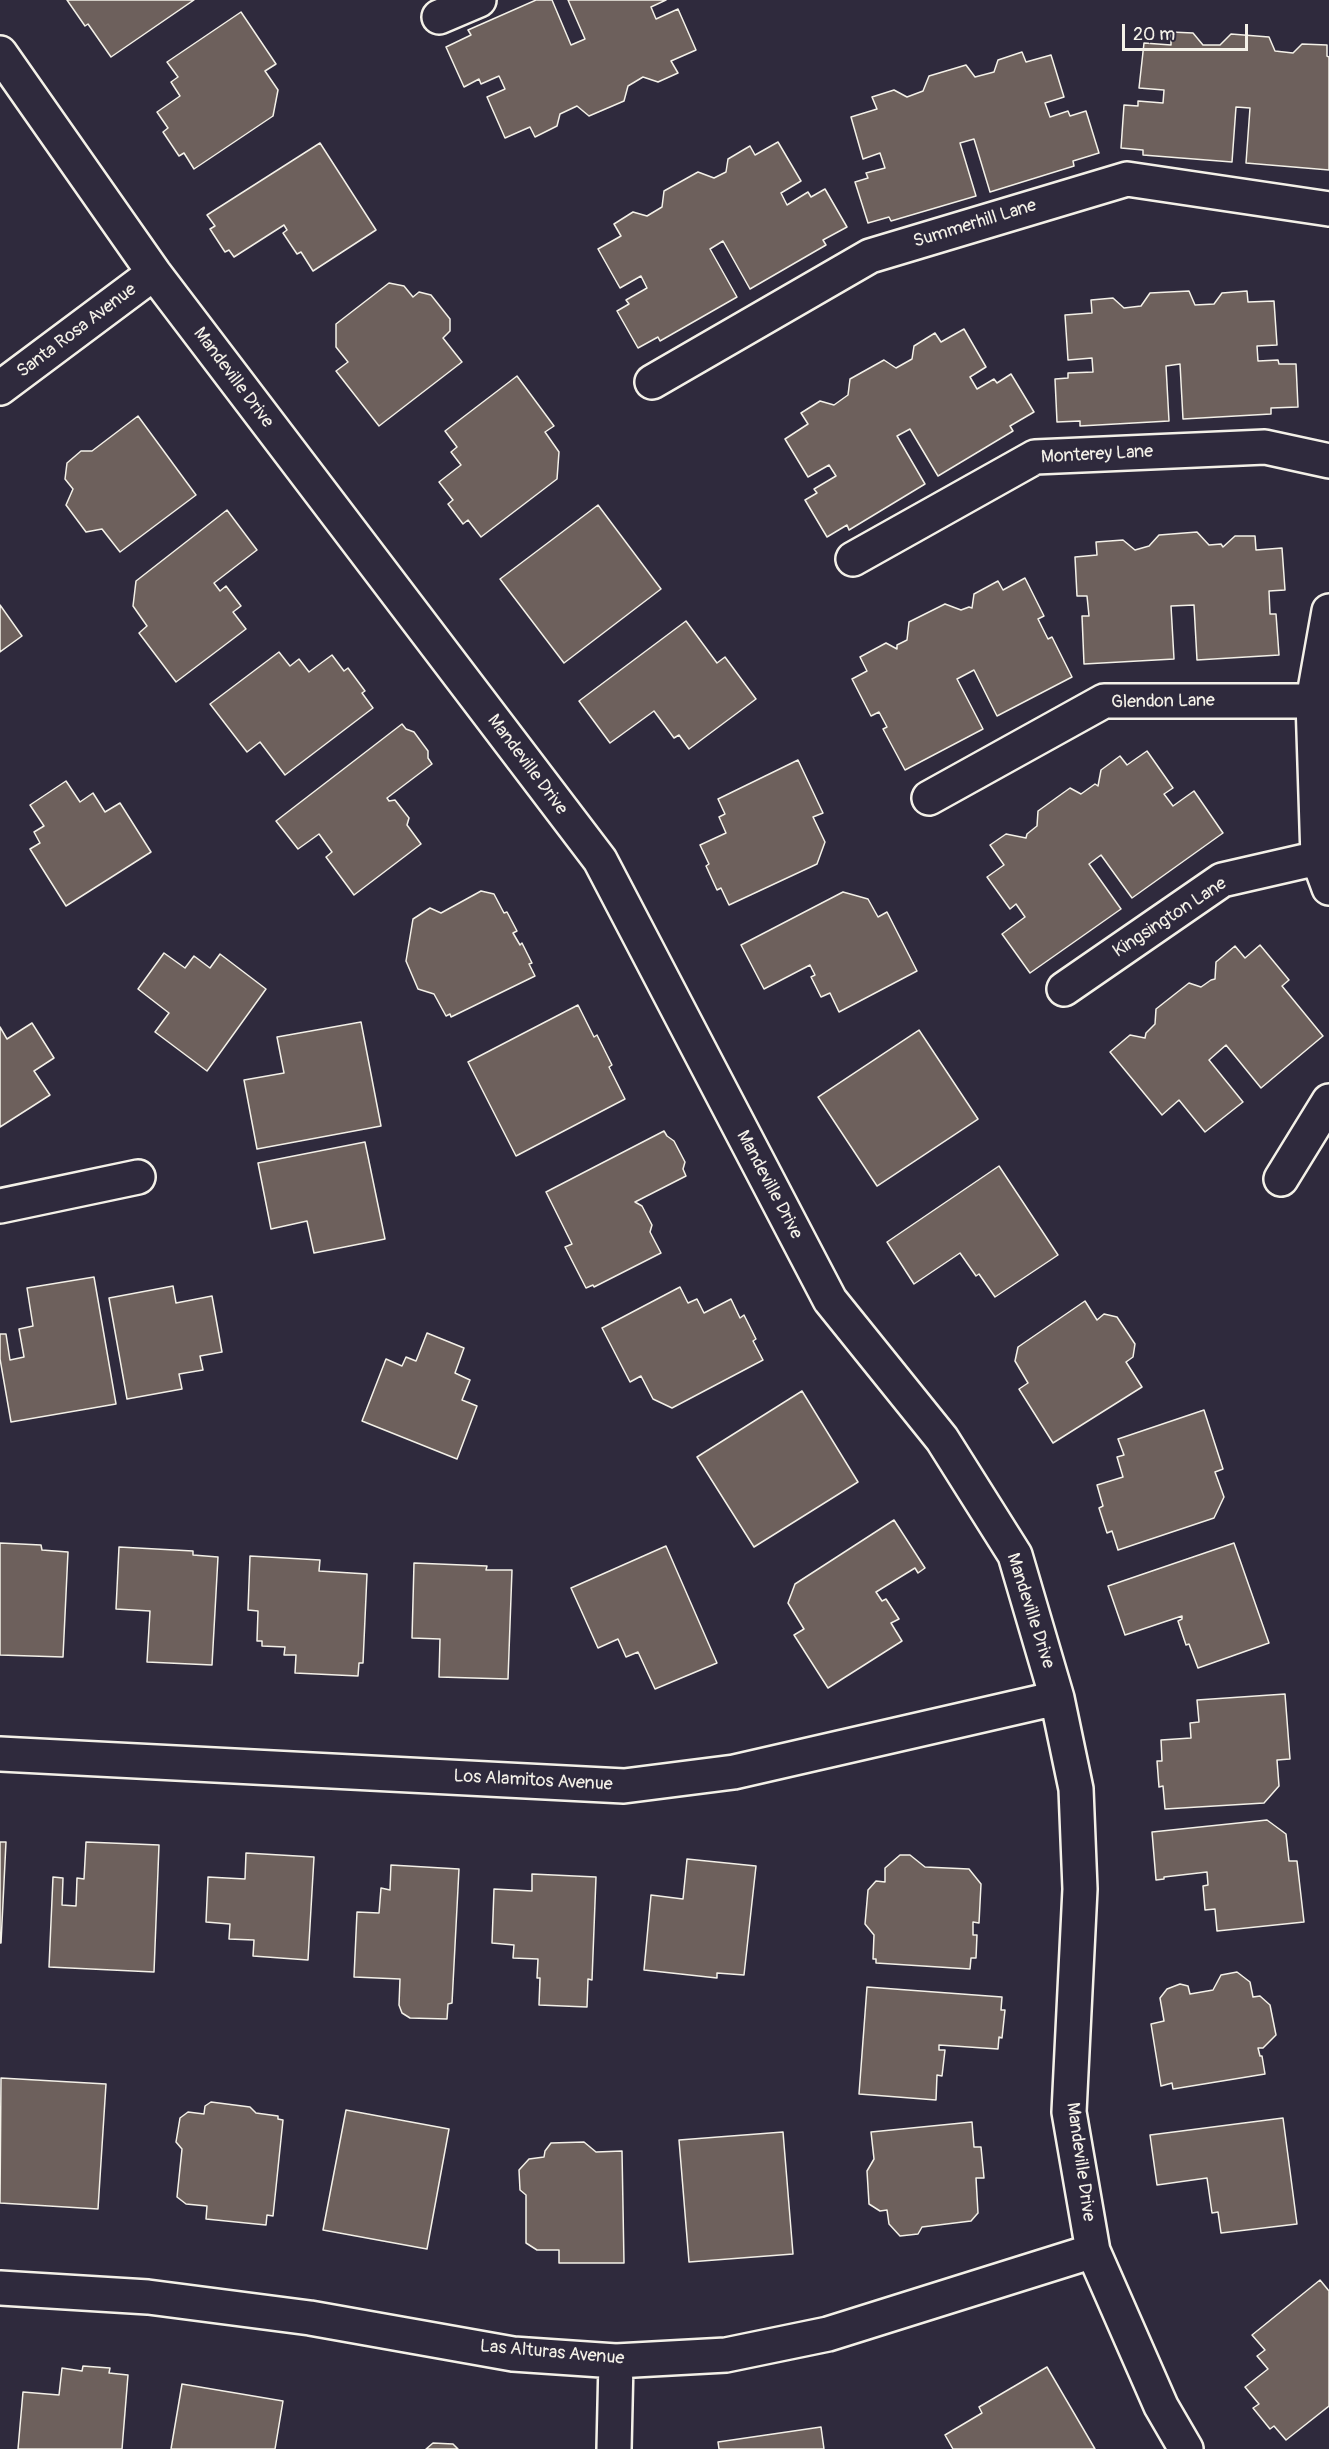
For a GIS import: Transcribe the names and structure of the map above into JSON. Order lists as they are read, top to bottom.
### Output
{
  "streets": {
    "street": [
      "Summerhill Lane",
      "Santa Rosa Avenue",
      "Mandeville Drive",
      "Monterey Lane",
      "Glendon Lane",
      "Kingsington Lane",
      "Los Alamitos Avenue",
      "Las Alturas Avenue"
    ]
  },
  "crossings": [
    ["Santa Rosa Avenue", "Mandeville Drive"],
    ["Mandeville Drive", "Los Alamitos Avenue"],
    ["Mandeville Drive", "Las Alturas Avenue"]
  ],
  "scale_bar": "20 m"
}
